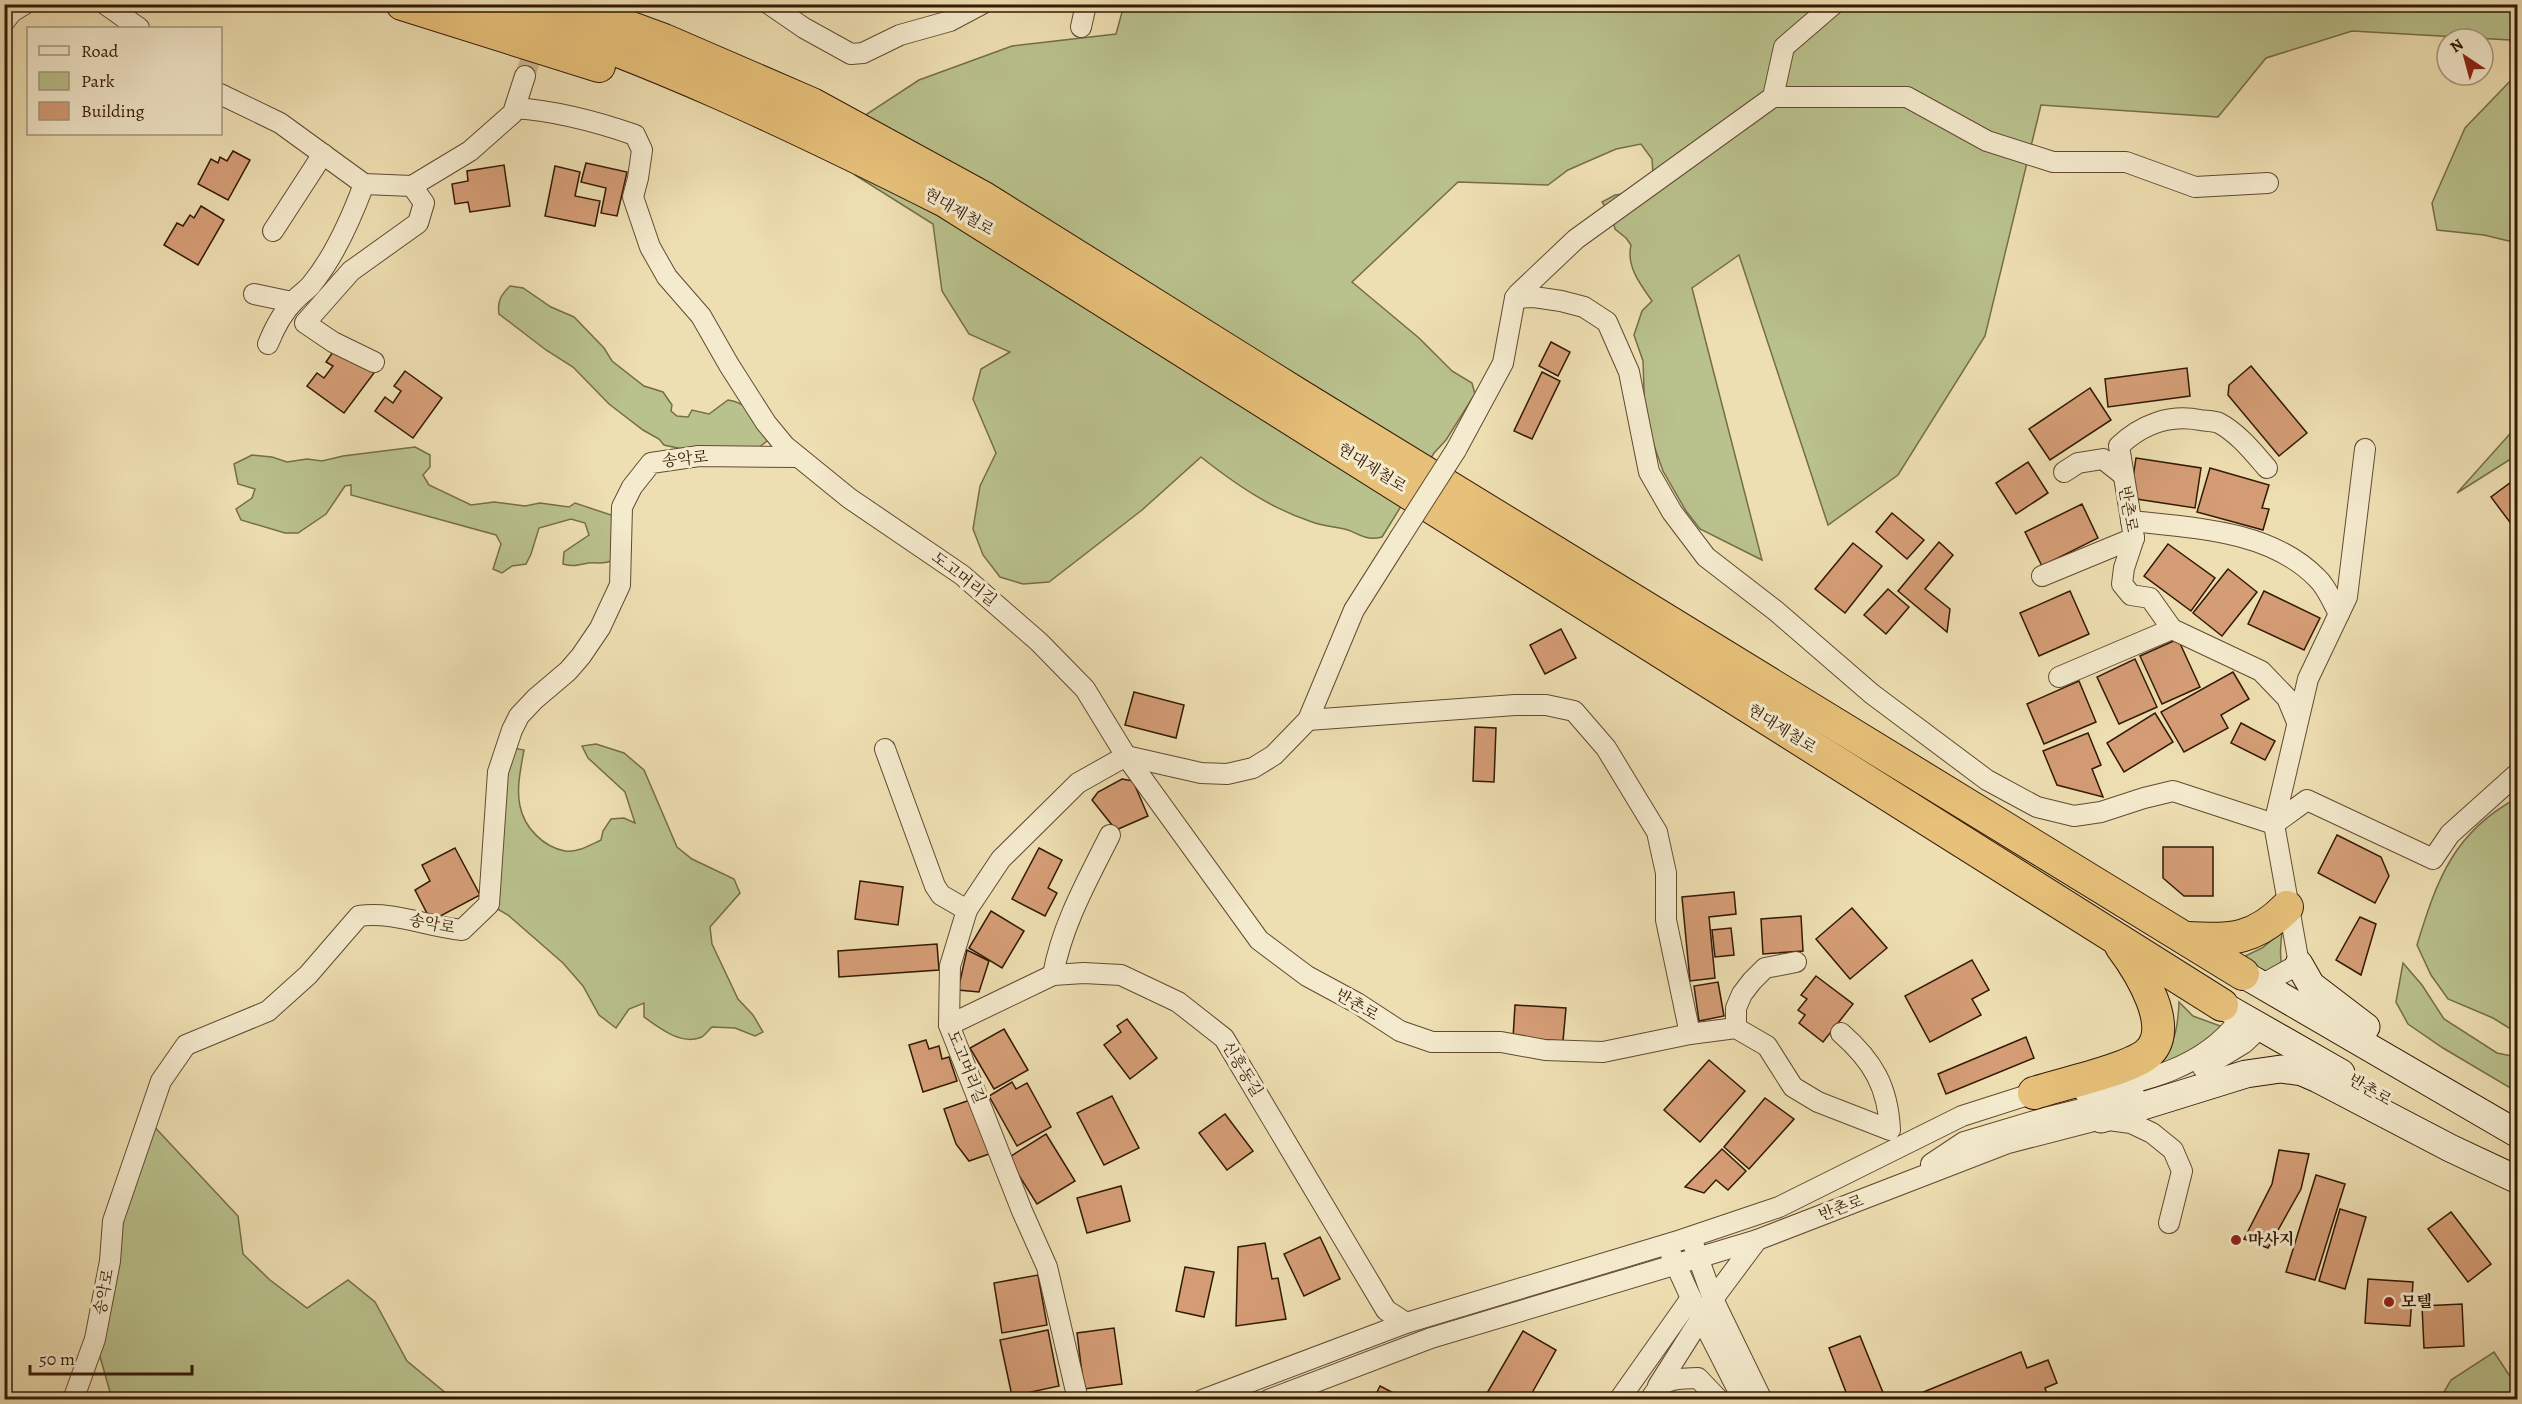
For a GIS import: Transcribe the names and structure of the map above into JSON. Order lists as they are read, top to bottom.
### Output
{
  "streets": {
    "highway": ["현대제철로"],
    "main road": ["반촌로"],
    "street": ["송악로", "도고머리길", "신흥동길"]
  },
  "crossings": [
    ["현대제철로", "반촌로"],
    ["송악로", "도고머리길"],
    ["반촌로", "도고머리길"],
    ["도고머리길", "신흥동길"]
  ],
  "places": ["마사지", "모텔"],
  "legend": ["Road", "Park", "Building"],
  "scale_bar": "50 m",
  "north": "top left"
}
